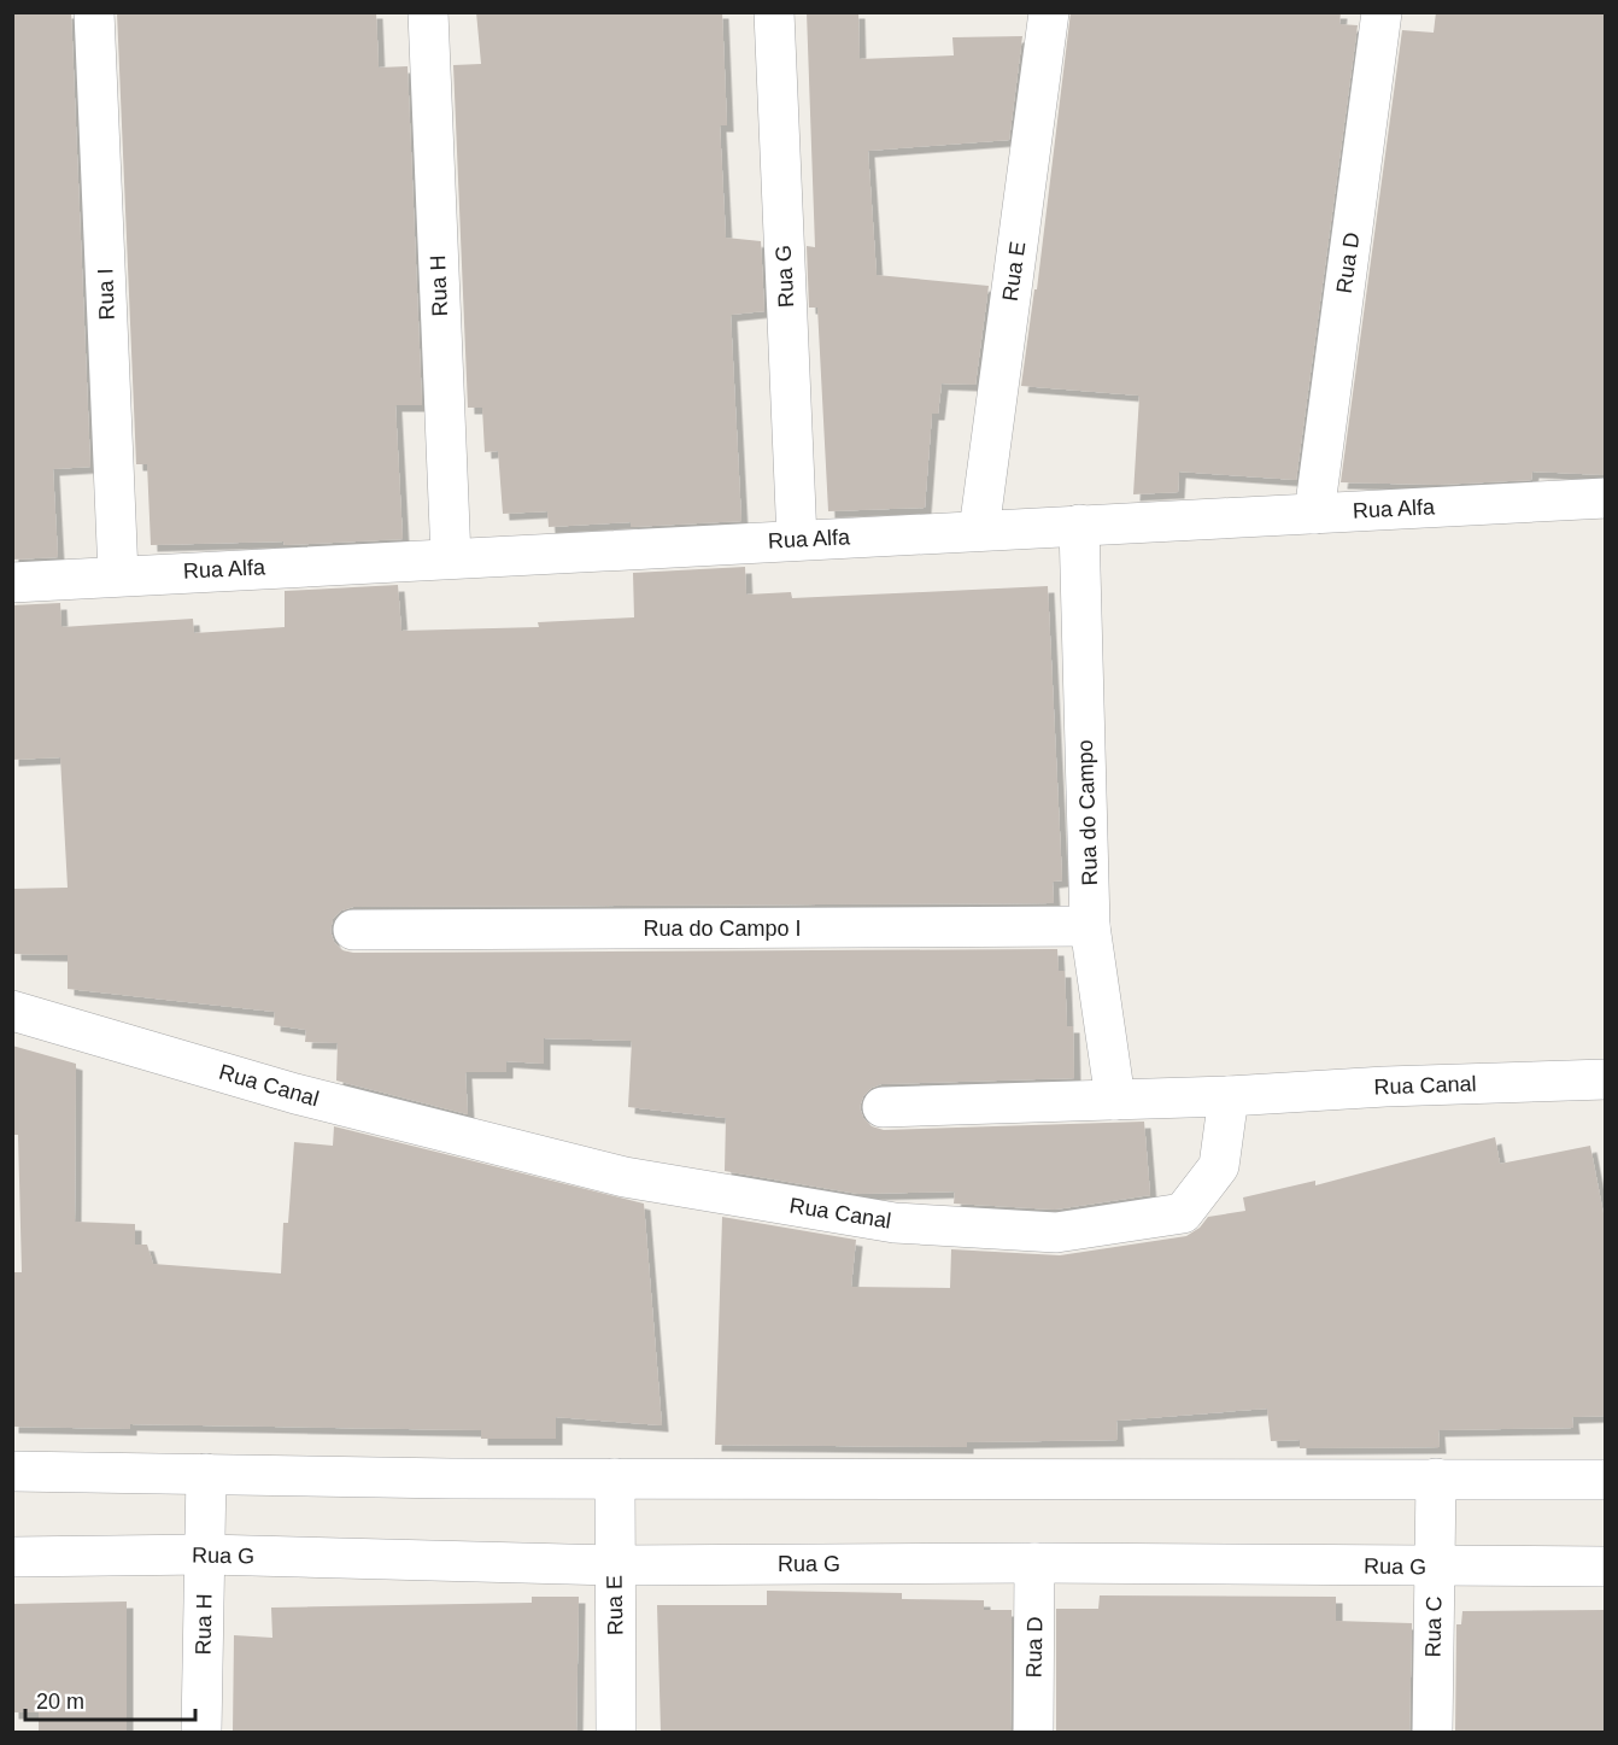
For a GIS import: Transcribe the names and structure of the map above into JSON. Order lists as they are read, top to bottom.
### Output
{
  "streets": {
    "street": [
      "Rua D",
      "Rua E",
      "Rua G",
      "Rua H",
      "Rua I",
      "Rua Alfa",
      "Rua do Campo",
      "Rua do Campo I",
      "Rua Canal",
      "Rua C"
    ]
  },
  "crossings": [
    ["Rua D", "Rua G"],
    ["Rua D", "Rua Alfa"],
    ["Rua E", "Rua G"],
    ["Rua E", "Rua Alfa"],
    ["Rua G", "Rua H"],
    ["Rua G", "Rua Alfa"],
    ["Rua G", "Rua C"],
    ["Rua H", "Rua Alfa"],
    ["Rua I", "Rua Alfa"],
    ["Rua Alfa", "Rua do Campo"],
    ["Rua do Campo", "Rua do Campo I"]
  ],
  "scale_bar": "20 m"
}
